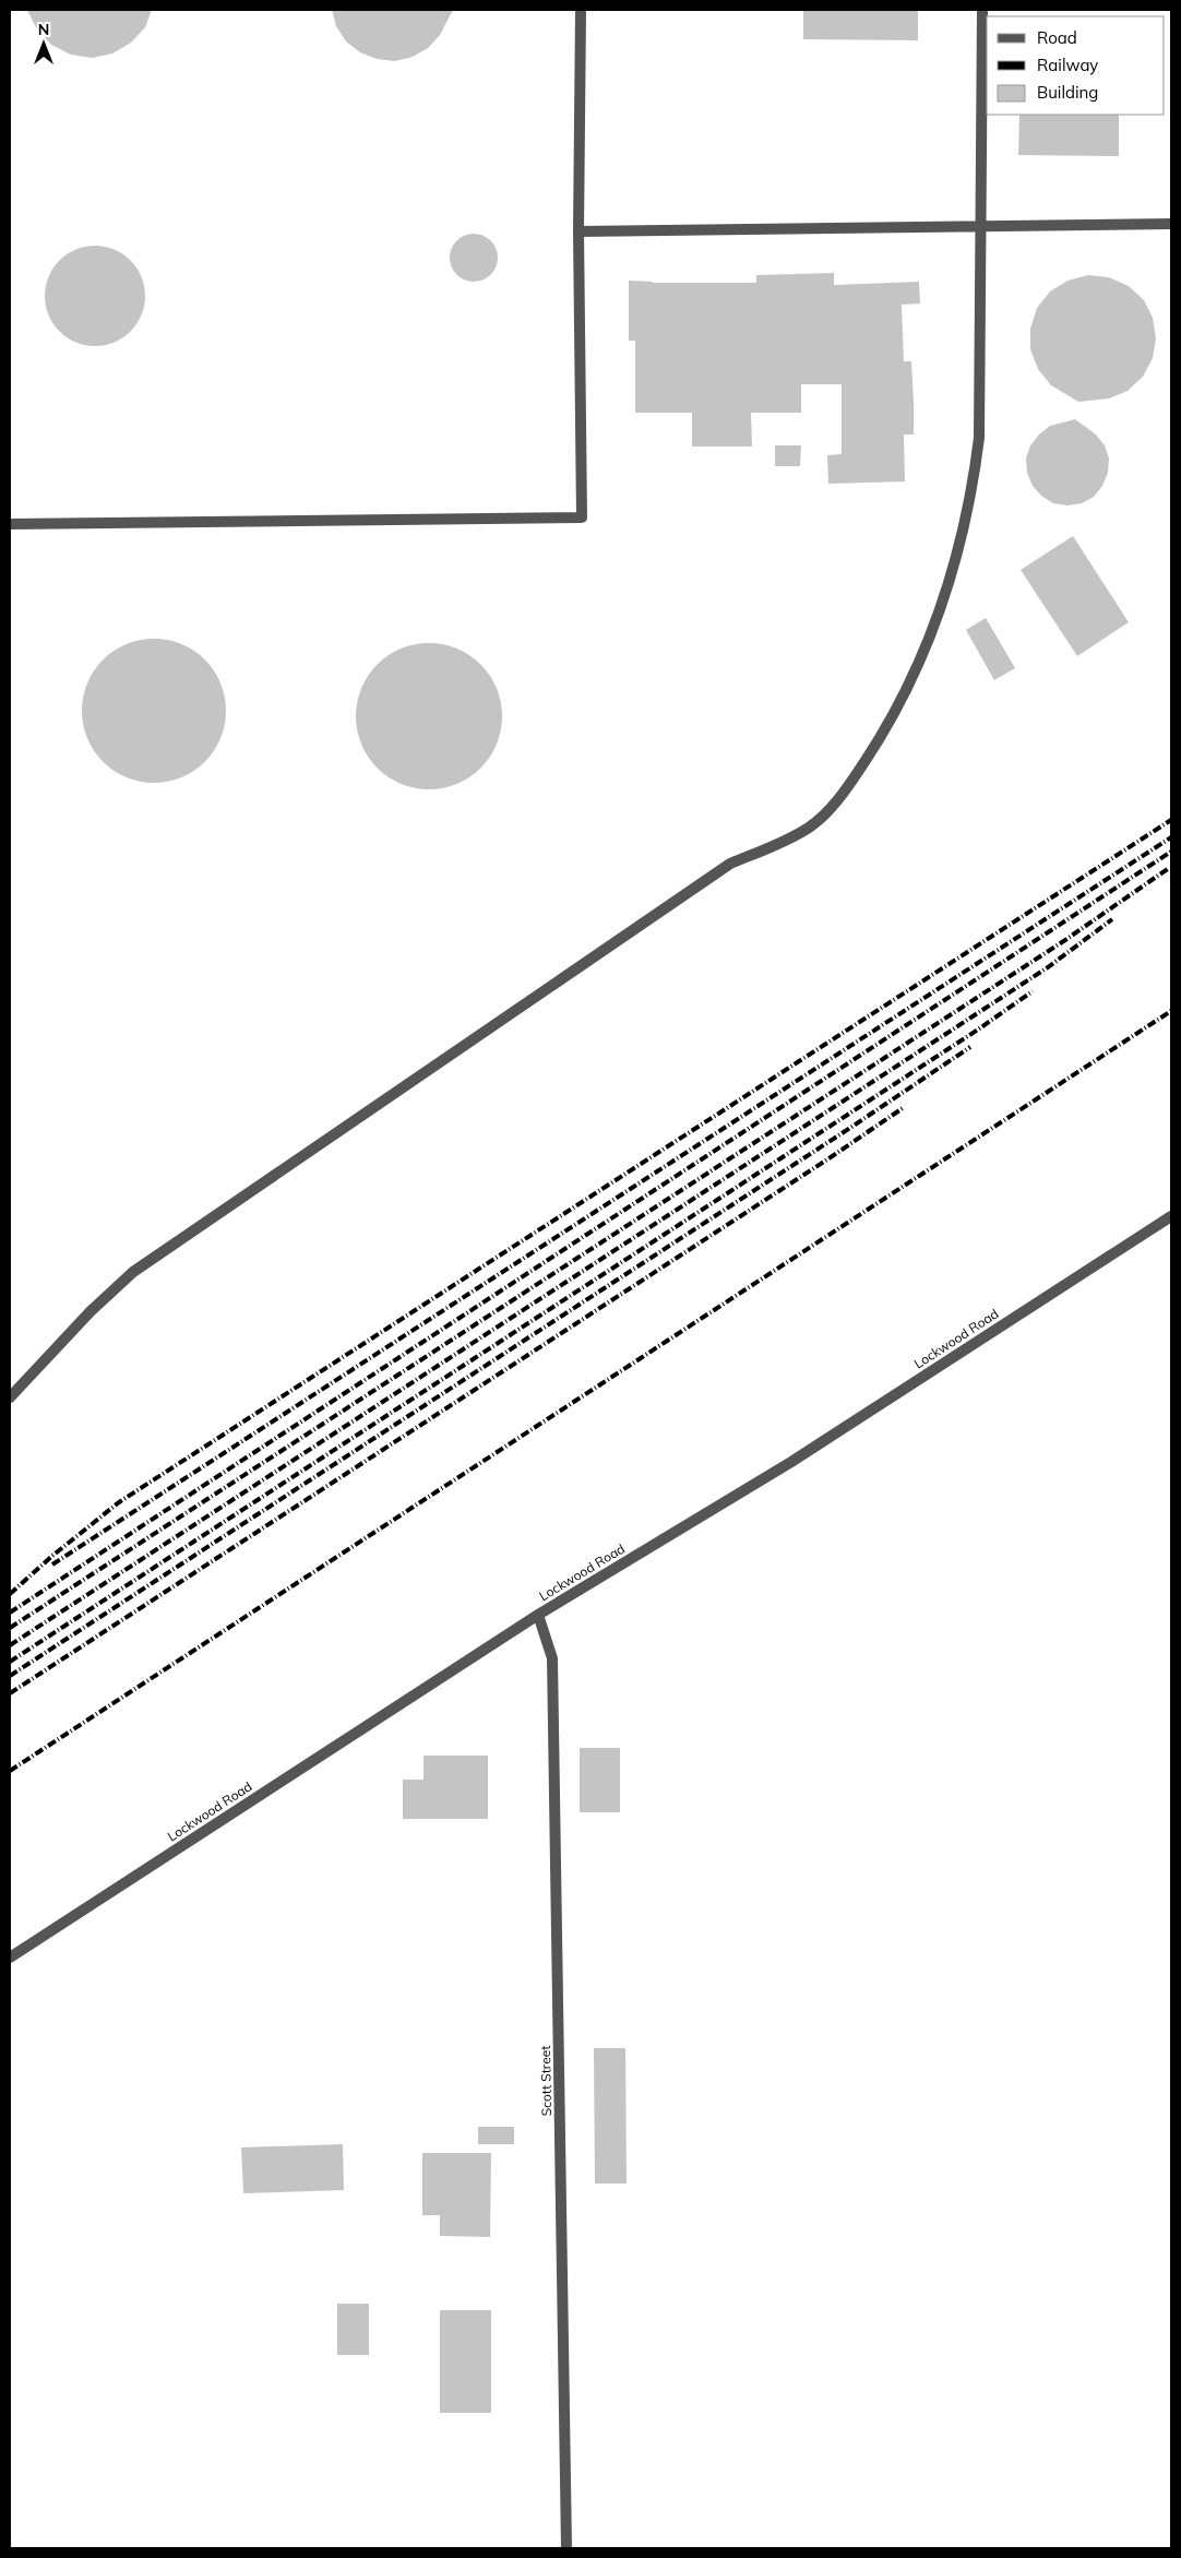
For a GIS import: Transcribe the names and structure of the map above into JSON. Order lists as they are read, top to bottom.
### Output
{
  "streets": {
    "street": ["Lockwood Road", "Scott Street"]
  },
  "crossings": [
    ["Lockwood Road", "Scott Street"]
  ],
  "legend": ["Road", "Railway", "Building"],
  "north": "top"
}
